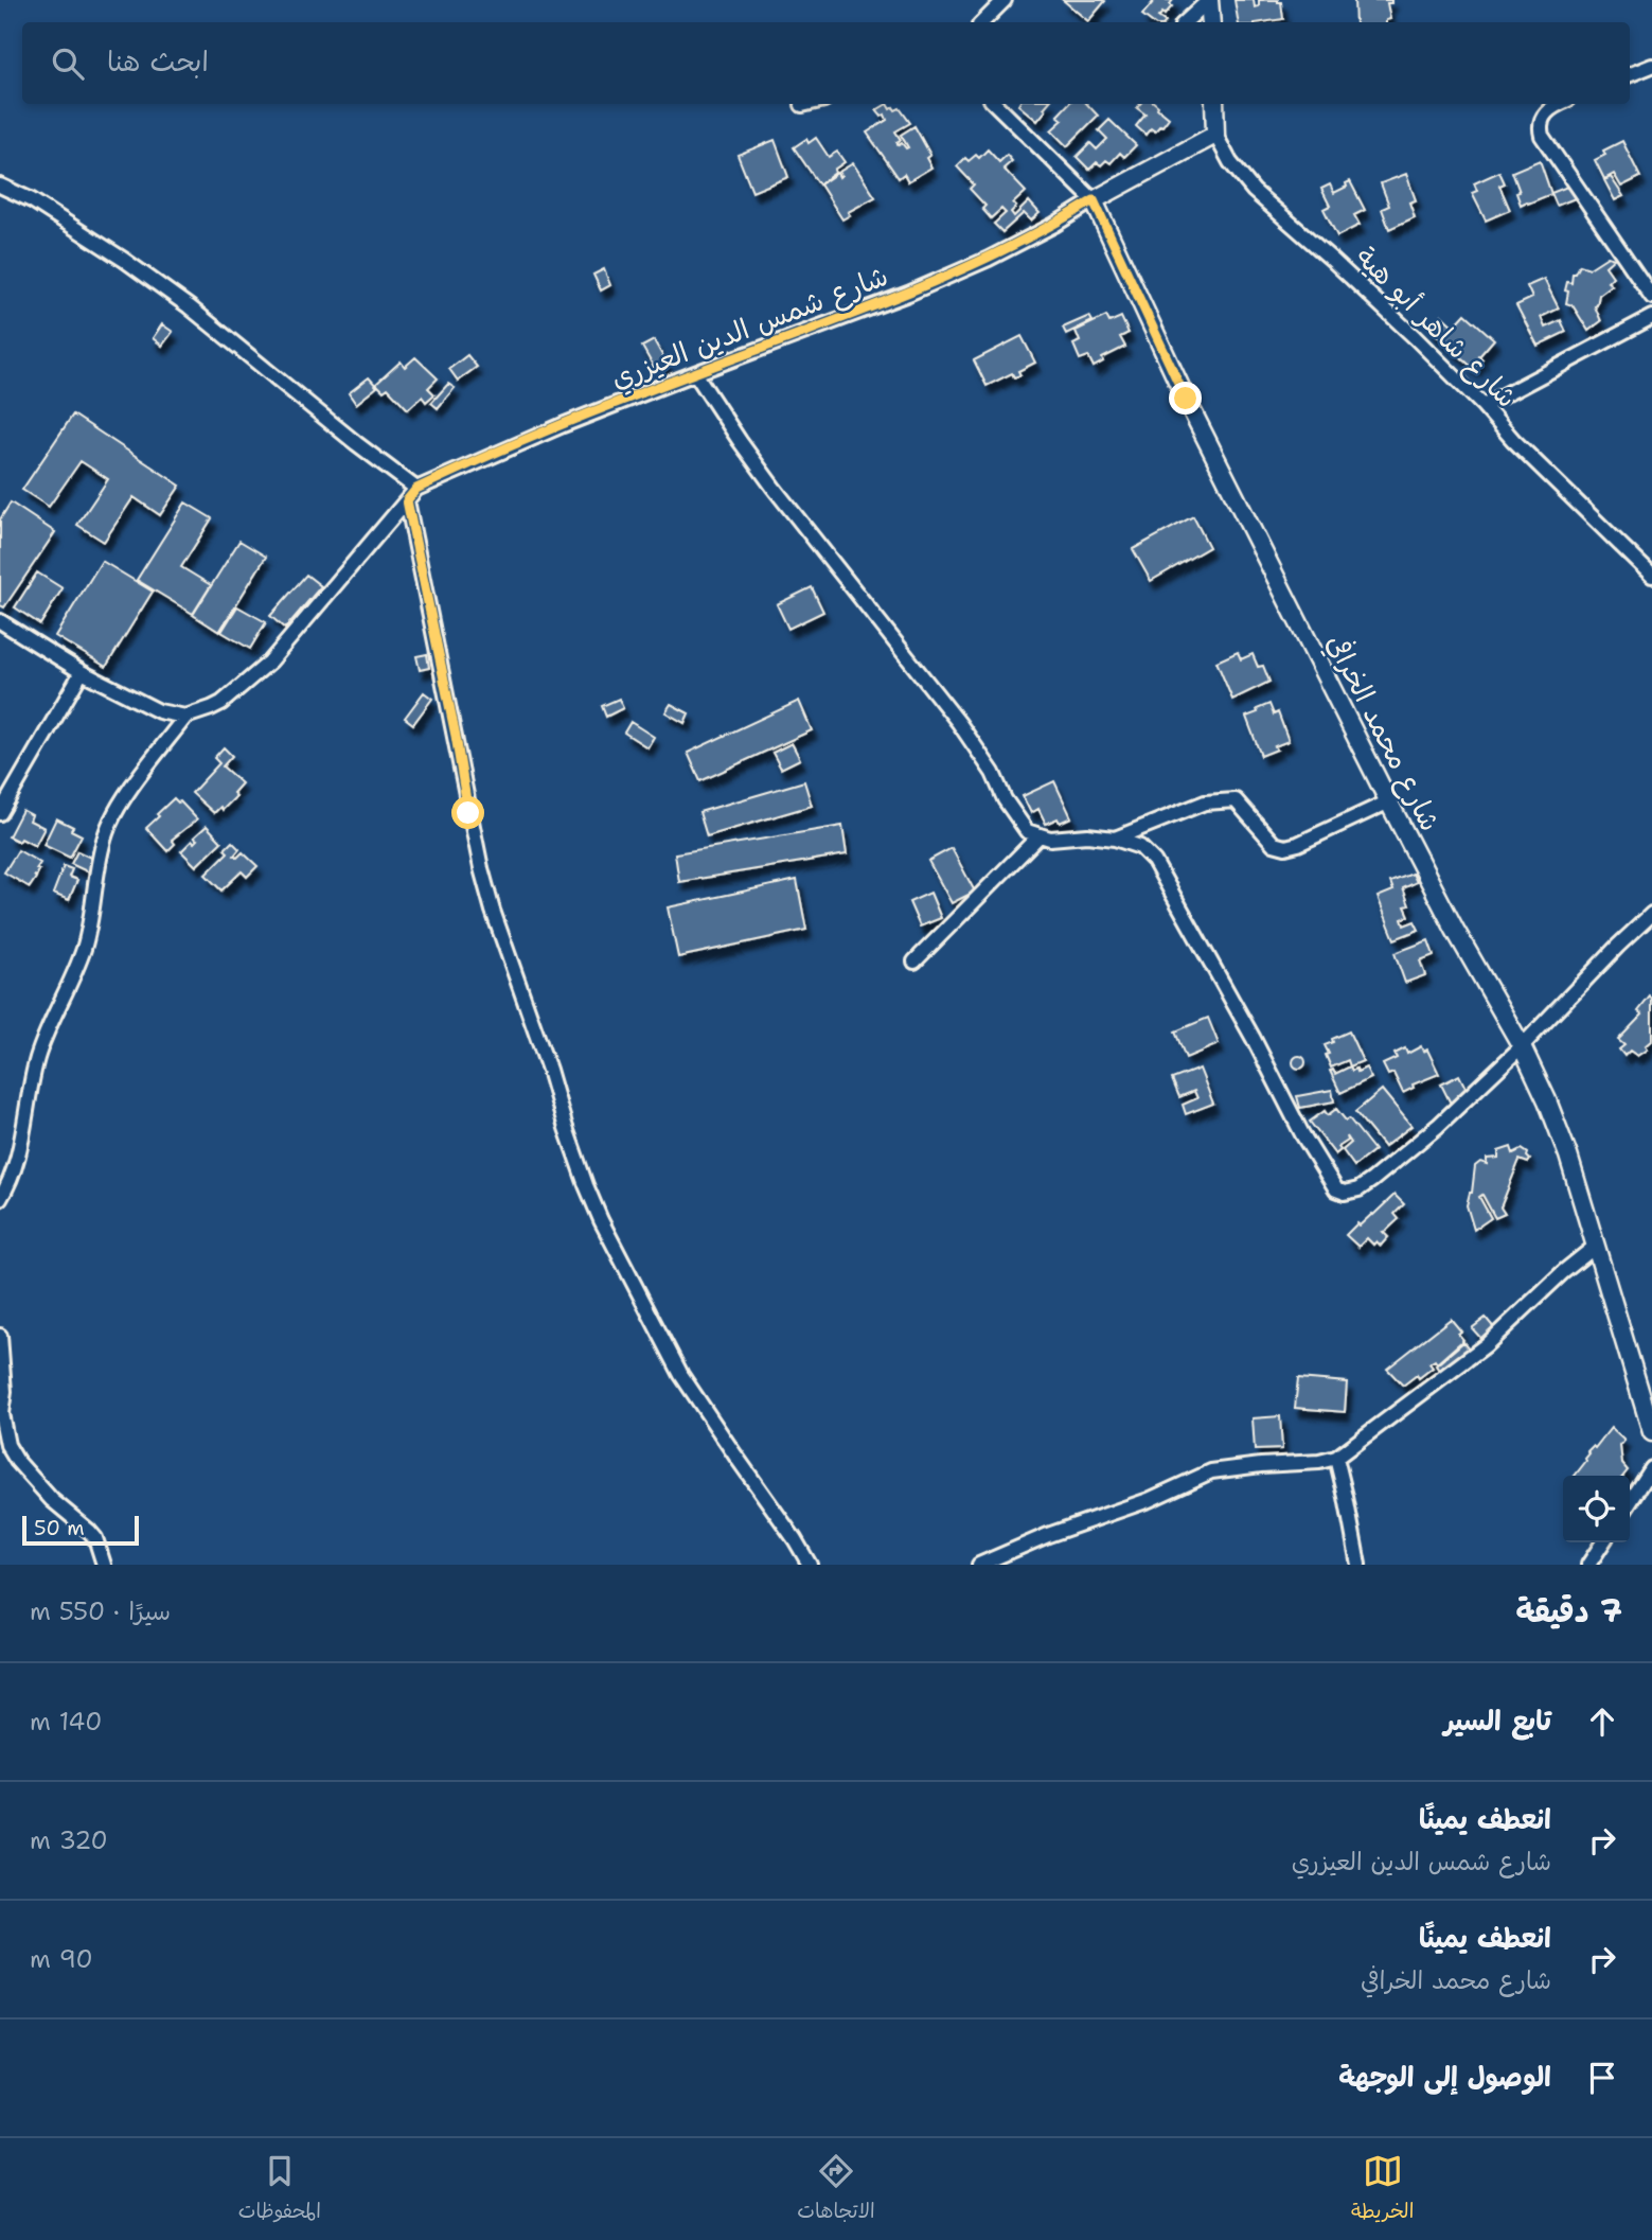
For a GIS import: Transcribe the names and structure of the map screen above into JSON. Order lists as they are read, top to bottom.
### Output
{
  "streets": {
    "street": ["شارع شمس الدين العيزري", "شارع شاهر أبو هية", "شارع محمد الخرافي"]
  },
  "crossings": [
    ["شارع شمس الدين العيزري", "شارع شاهر أبو هية"],
    ["شارع شمس الدين العيزري", "شارع محمد الخرافي"]
  ],
  "scale_bar": "50 m",
  "page": {
    "search": "ابحث هنا",
    "scale": "50 m",
    "heading": ["7 دقيقة", "سيرًا · 550 m"],
    "list": [
      ["تابع السير", "140 m"],
      ["انعطف يمينًا", "شارع شمس الدين العيزري", "320 m"],
      ["انعطف يمينًا", "شارع محمد الخرافي", "90 m"],
      "الوصول إلى الوجهة"
    ],
    "nav": ["الخريطة", "الاتجاهات", "المحفوظات"]
  }
}
